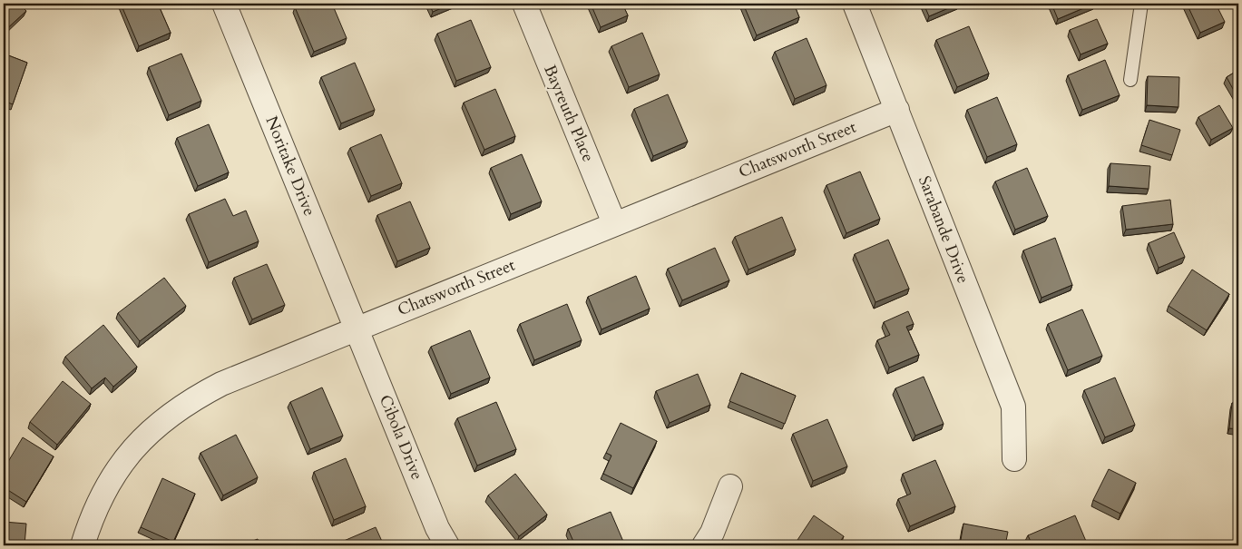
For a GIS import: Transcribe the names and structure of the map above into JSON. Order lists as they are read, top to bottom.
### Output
{
  "streets": {
    "street": [
      "Bayreuth Place",
      "Chatsworth Street",
      "Noritake Drive",
      "Sarabande Drive",
      "Cibola Drive"
    ]
  },
  "crossings": [
    ["Bayreuth Place", "Chatsworth Street"],
    ["Chatsworth Street", "Noritake Drive"],
    ["Chatsworth Street", "Sarabande Drive"],
    ["Chatsworth Street", "Cibola Drive"],
    ["Noritake Drive", "Cibola Drive"]
  ]
}
